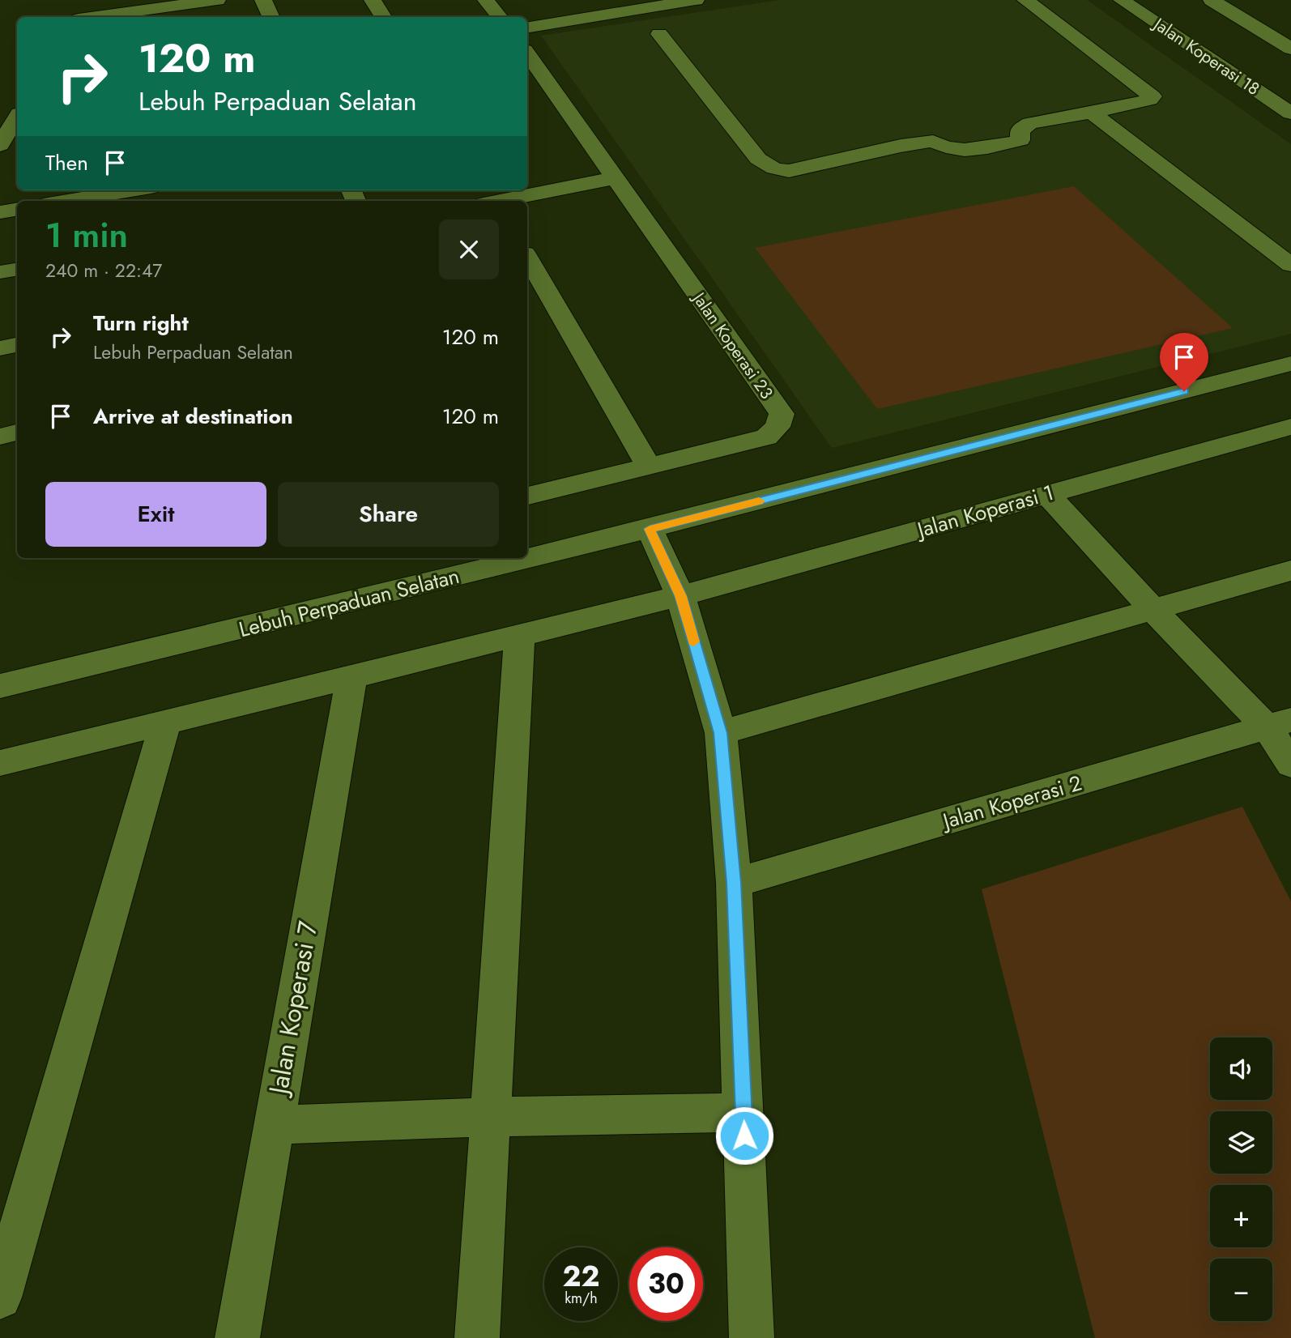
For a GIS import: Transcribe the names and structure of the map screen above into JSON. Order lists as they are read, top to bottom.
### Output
{
  "streets": {
    "street": [
      "Jalan Koperasi 18",
      "Jalan Koperasi 23",
      "Jalan Koperasi 1",
      "Lebuh Perpaduan Selatan",
      "Jalan Koperasi 2",
      "Jalan Koperasi 7"
    ]
  },
  "crossings": [
    ["Jalan Koperasi 1", "Jalan Koperasi 7"]
  ],
  "page": {
    "turn": ["120 m", "Lebuh Perpaduan Selatan"],
    "then": "Then",
    "heading": ["1 min", "240 m · 22:47"],
    "list": [
      {
        "name": "Turn right",
        "note": "Lebuh Perpaduan Selatan",
        "value": "120 m"
      },
      {
        "name": "Arrive at destination",
        "value": "120 m"
      }
    ],
    "buttons": ["Exit", "Share"],
    "map_buttons": ["+", "−"],
    "speed": "22 km/h",
    "limit": "30"
  }
}
